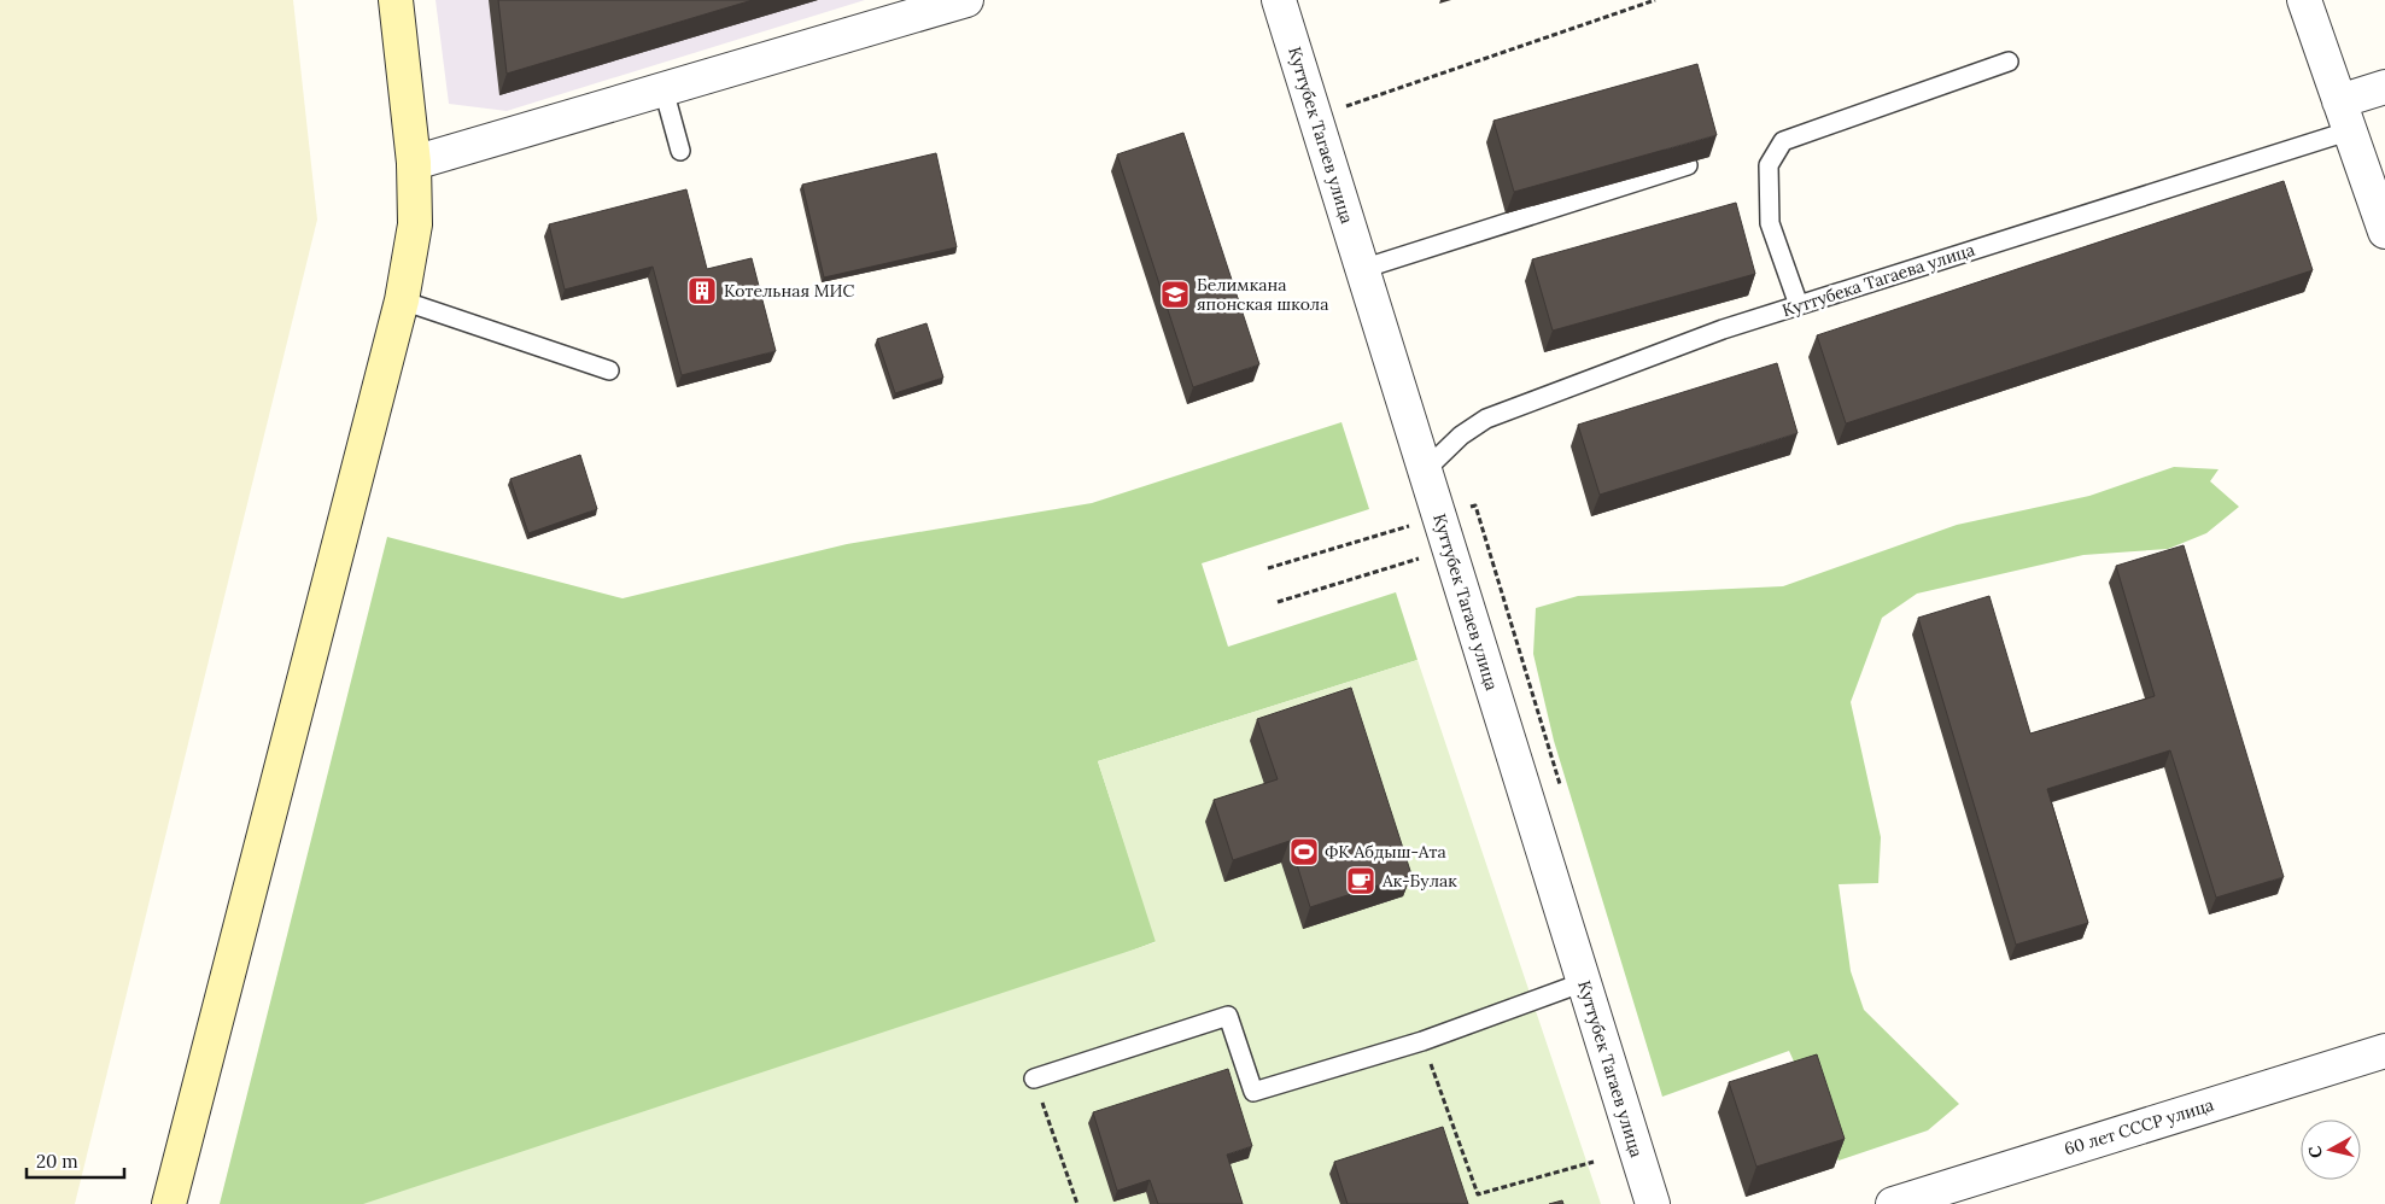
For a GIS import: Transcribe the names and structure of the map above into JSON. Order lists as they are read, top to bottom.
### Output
{
  "streets": {
    "street": ["Куттубек Тагаев улица", "60 лет СССР улица"],
    "lane": ["Куттубека Тагаева улица"]
  },
  "crossings": [
    ["Куттубек Тагаев улица", "Куттубека Тагаева улица"]
  ],
  "places": {
    "building": ["Котельная МИС"],
    "school or university": ["Белимкана японская школа"],
    "sports": ["ФК Абдыш-Ата"],
    "cafe": ["Ак-Булак"]
  },
  "scale_bar": "20 m",
  "north": "left"
}
